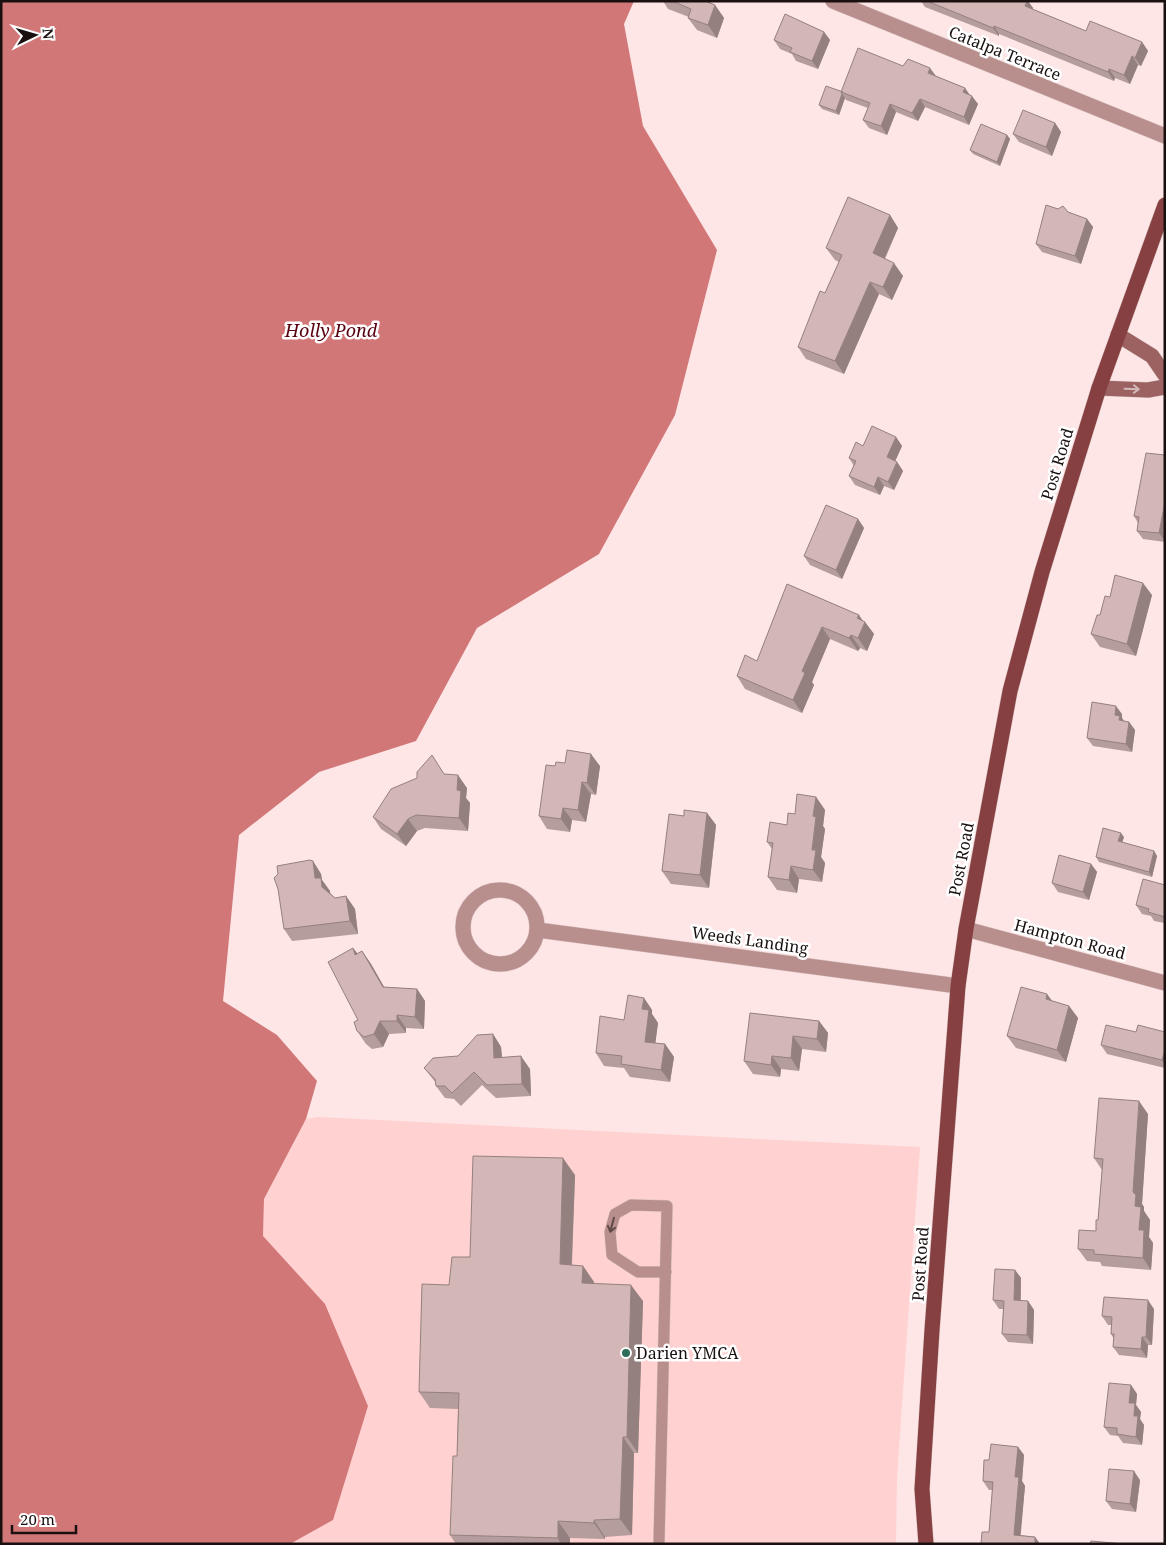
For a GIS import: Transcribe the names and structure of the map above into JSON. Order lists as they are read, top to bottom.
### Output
{
  "streets": {
    "main road": ["Post Road"],
    "street": ["Catalpa Terrace", "Hampton Road", "Weeds Landing"]
  },
  "crossings": [
    ["Post Road", "Hampton Road"],
    ["Post Road", "Weeds Landing"]
  ],
  "water": ["Holly Pond"],
  "places": ["Darien YMCA"],
  "scale_bar": "20 m",
  "north": "right"
}
